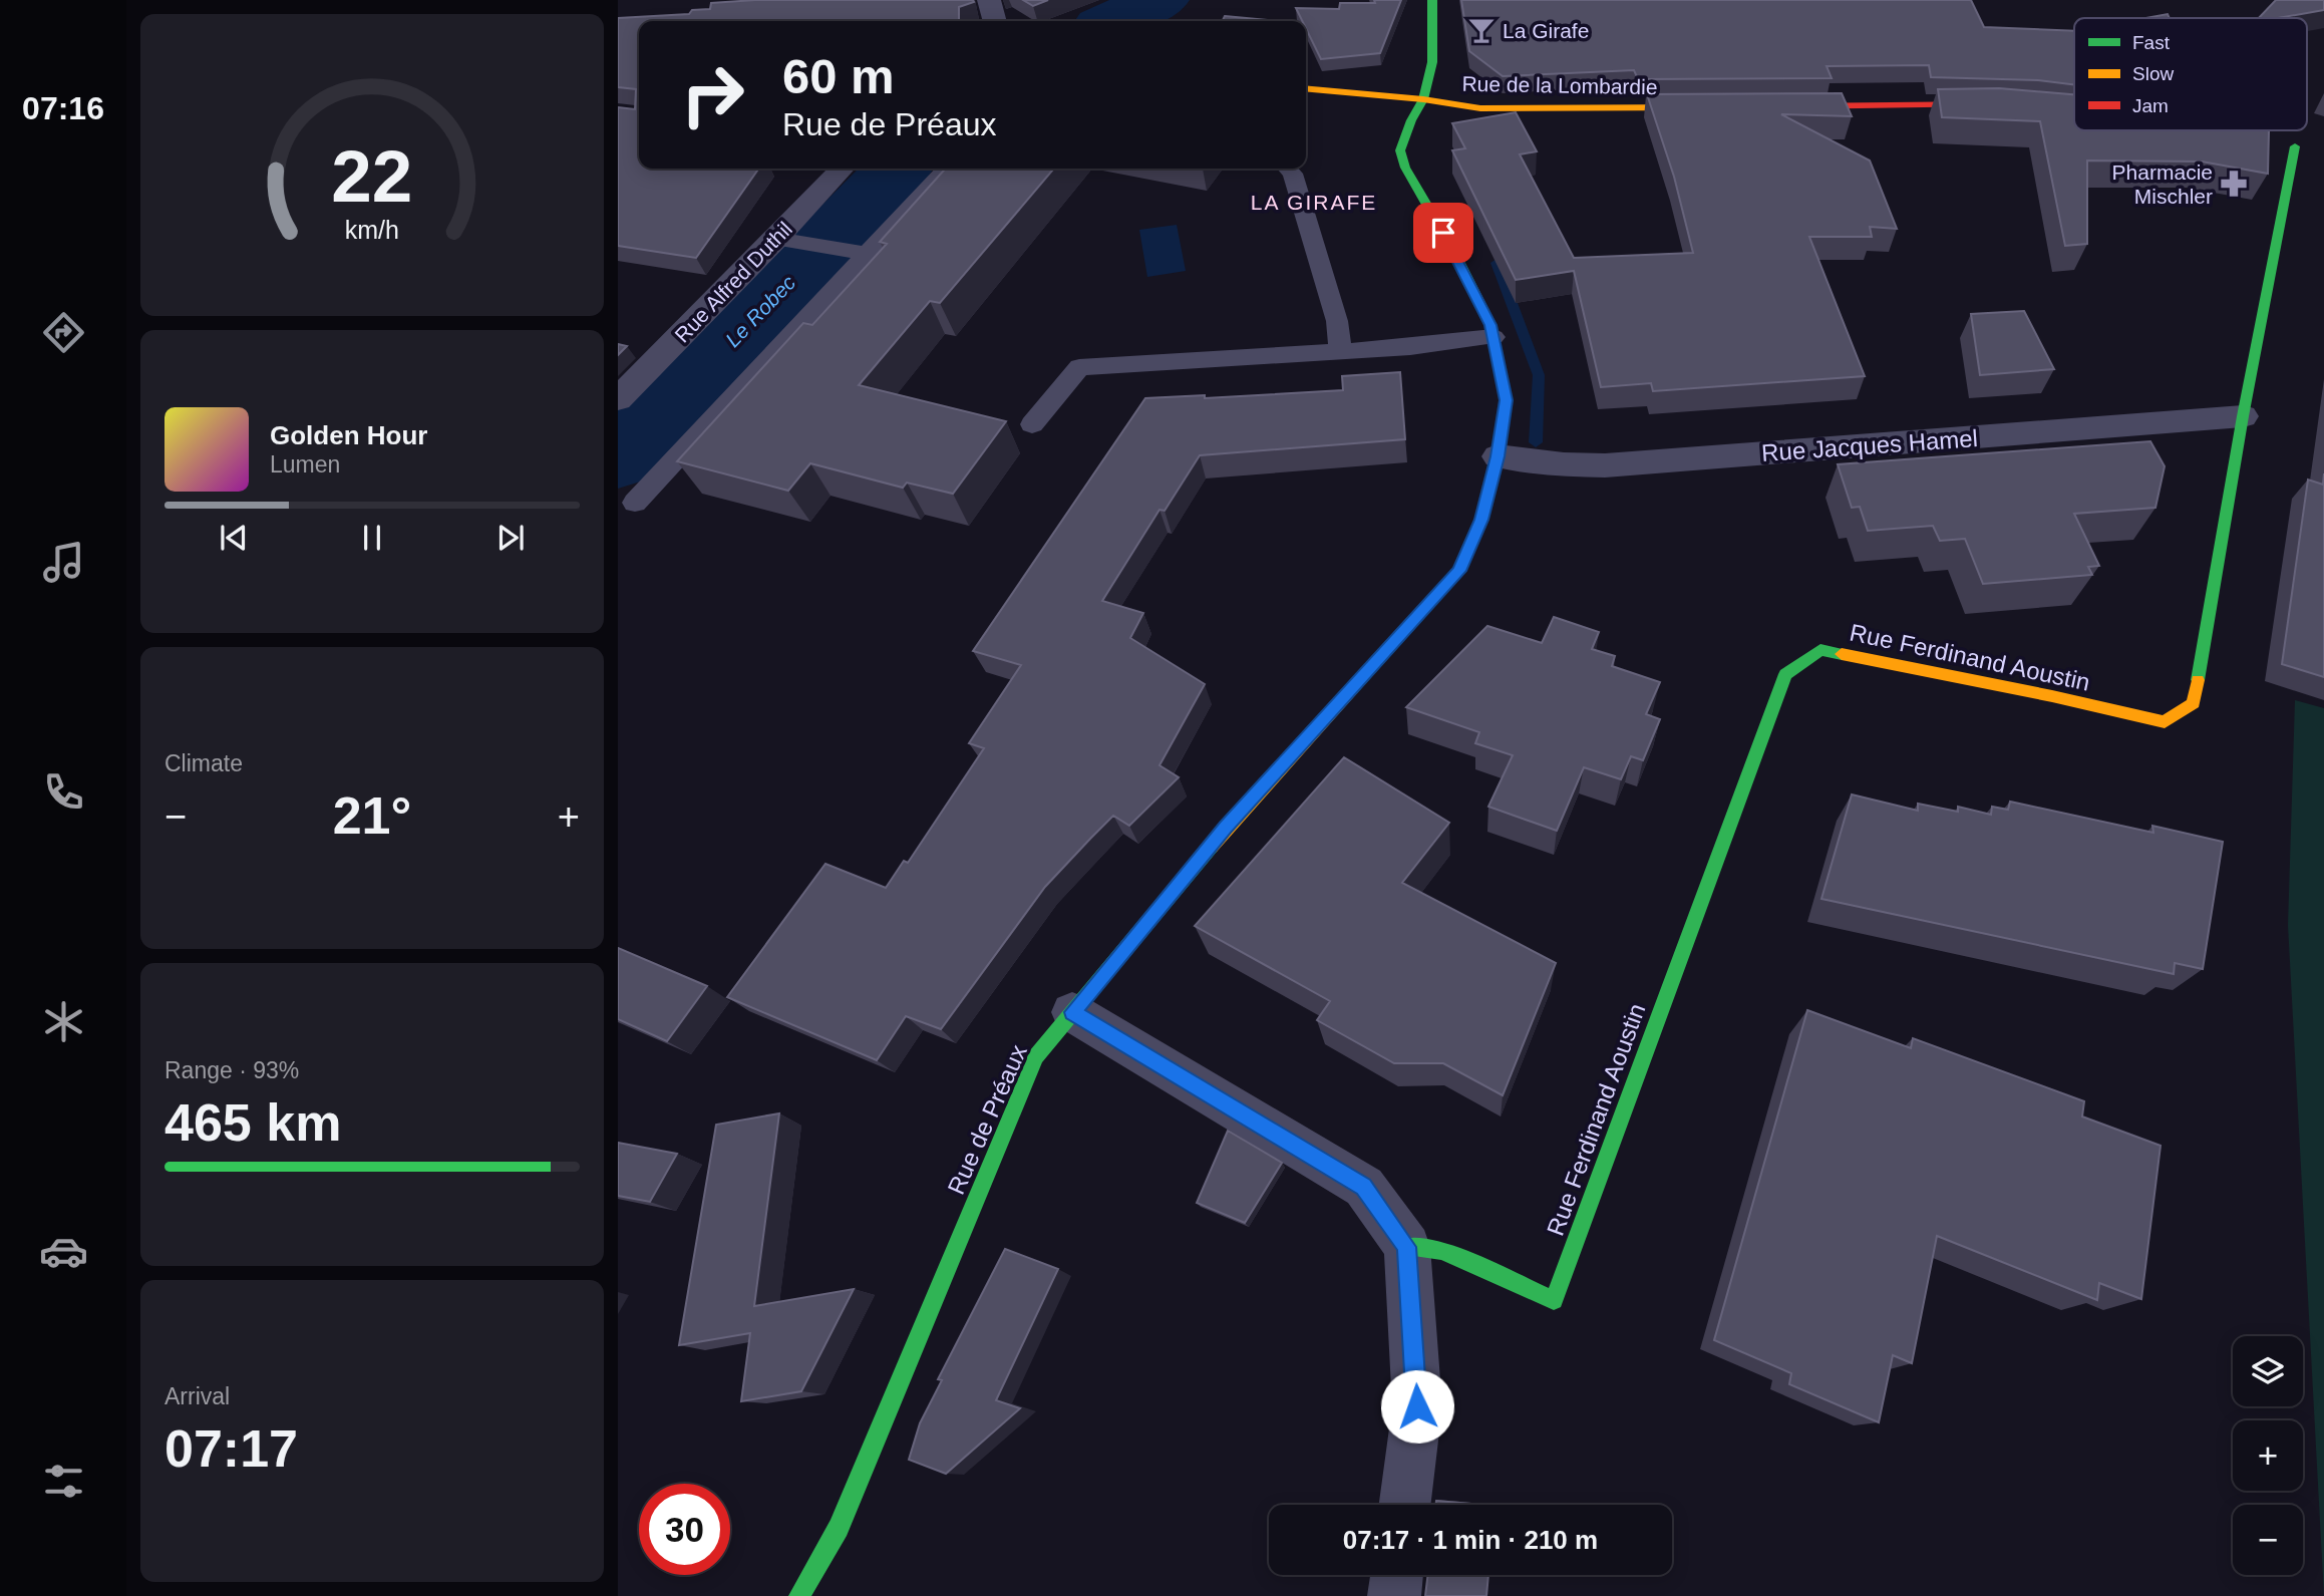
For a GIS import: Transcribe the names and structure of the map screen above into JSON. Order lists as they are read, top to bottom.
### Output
{
  "streets": {
    "street": [
      "Rue de la Lombardie",
      "Rue Alfred Duthil",
      "Rue Jacques Hamel",
      "Rue Ferdinand Aoustin",
      "Rue de Préaux"
    ]
  },
  "crossings": [
    ["Rue de la Lombardie", "Rue de Préaux"],
    ["Rue Jacques Hamel", "Rue Ferdinand Aoustin"],
    ["Rue Jacques Hamel", "Rue de Préaux"]
  ],
  "districts": ["LA GIRAFE"],
  "water": ["Le Robec"],
  "places": {
    "bar": ["La Girafe"],
    "pharmacy": ["Pharmacie Mischler"]
  },
  "legend": ["Fast", "Slow", "Jam"],
  "page": {
    "tabs": "07:16",
    "turn": ["60 m", "Rue de Préaux"],
    "song": ["Golden Hour", "Lumen"],
    "tile": [
      "Climate",
      ["Range · 93%", "465 km"],
      ["Arrival", "07:17"]
    ],
    "heat": ["−", "21°", "+"],
    "map_buttons": ["+", "−"],
    "limit": "30",
    "trip": "07:17 · 1 min · 210 m",
    "gauge": ["22", "km/h"]
  }
}
